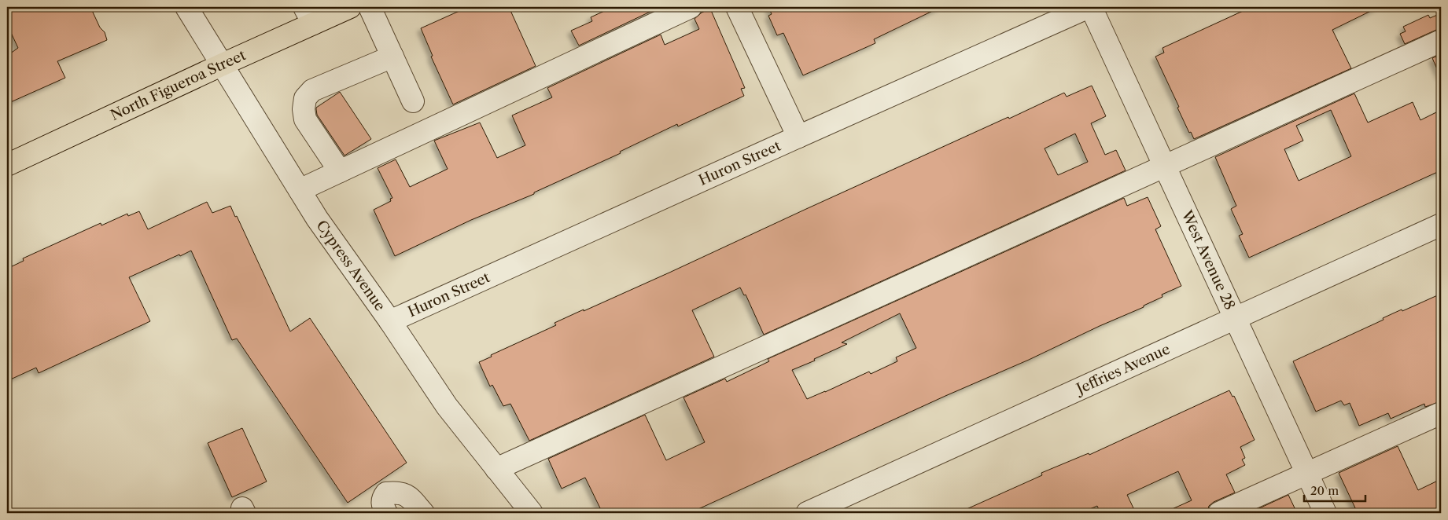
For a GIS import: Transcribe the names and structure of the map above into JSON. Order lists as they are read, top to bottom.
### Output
{
  "streets": {
    "main road": ["North Figueroa Street"],
    "street": [
      "Huron Street",
      "West Avenue 28",
      "Cypress Avenue",
      "Jeffries Avenue"
    ]
  },
  "crossings": [
    ["North Figueroa Street", "Cypress Avenue"],
    ["Huron Street", "West Avenue 28"],
    ["Huron Street", "Cypress Avenue"],
    ["West Avenue 28", "Jeffries Avenue"]
  ],
  "scale_bar": "20 m"
}
